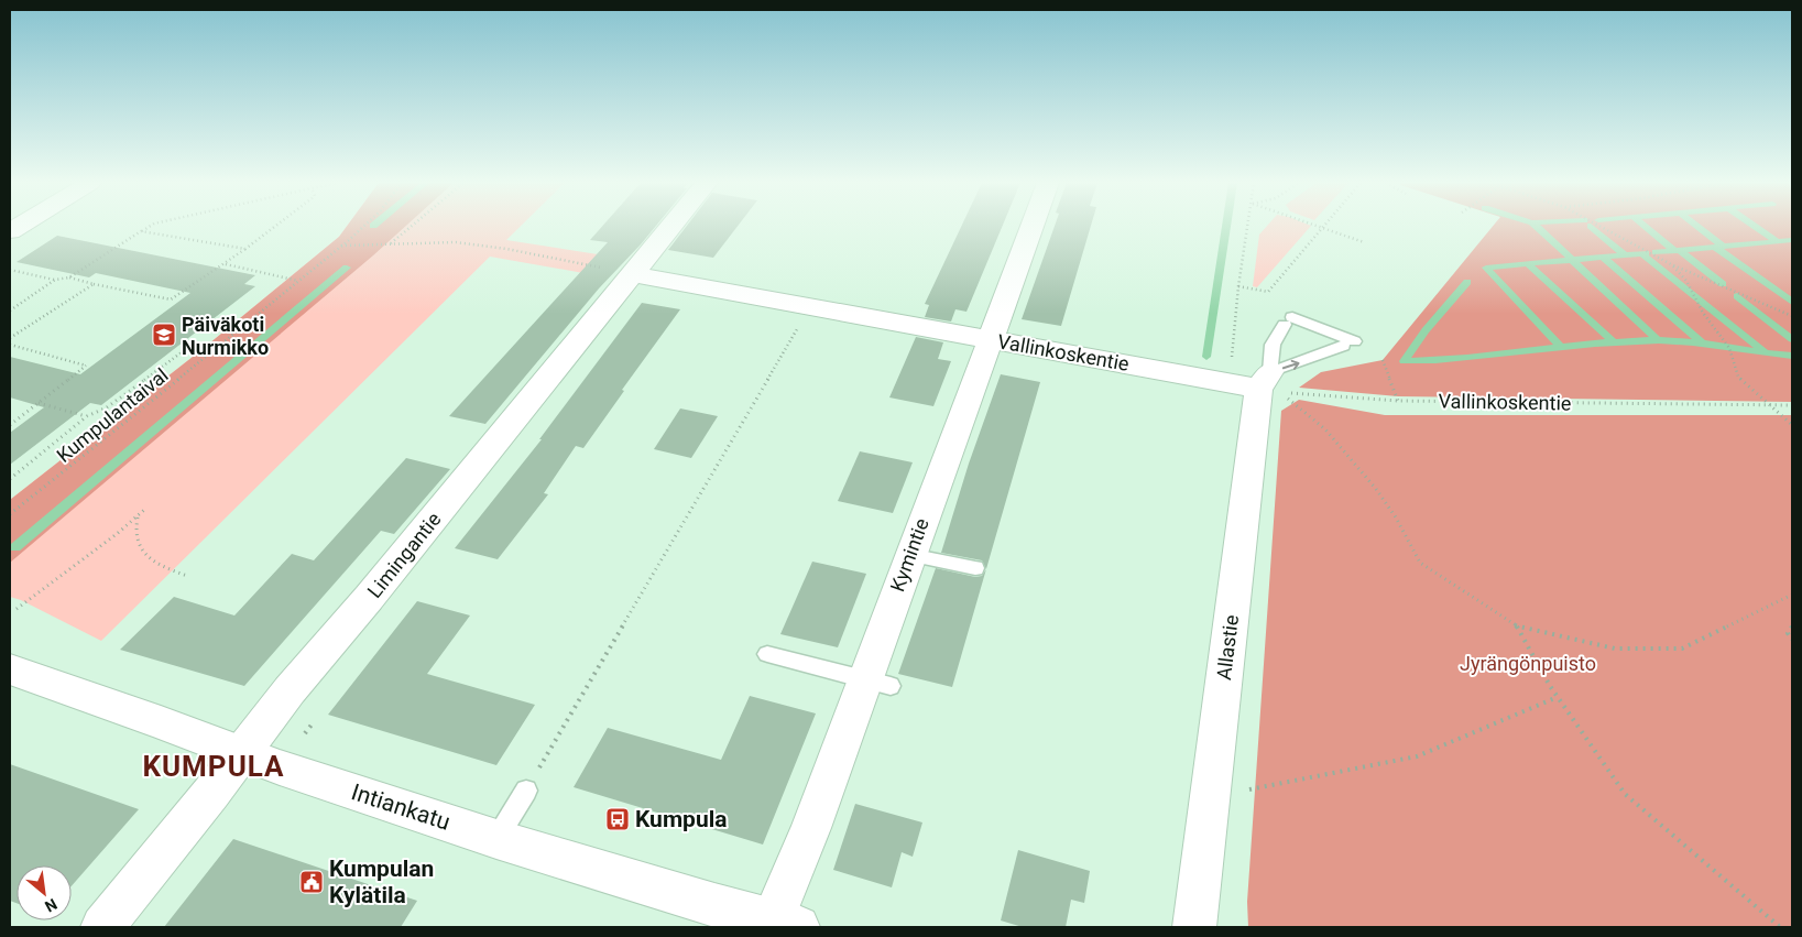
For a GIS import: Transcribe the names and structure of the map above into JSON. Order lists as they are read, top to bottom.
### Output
{
  "streets": {
    "street": [
      "Vallinkoskentie",
      "Limingantie",
      "Kymintie",
      "Allastie",
      "Intiankatu"
    ],
    "path": ["Kumpulantaival"]
  },
  "crossings": [
    ["Vallinkoskentie", "Limingantie"],
    ["Vallinkoskentie", "Kymintie"],
    ["Vallinkoskentie", "Allastie"],
    ["Limingantie", "Intiankatu"],
    ["Kymintie", "Intiankatu"]
  ],
  "districts": ["KUMPULA"],
  "parks": ["Jyrängönpuisto"],
  "places": {
    "school or university": ["Päiväkoti Nurmikko"],
    "bus stop": ["Kumpula"],
    "public building": ["Kumpulan Kylätila"]
  },
  "north": "bottom right"
}
